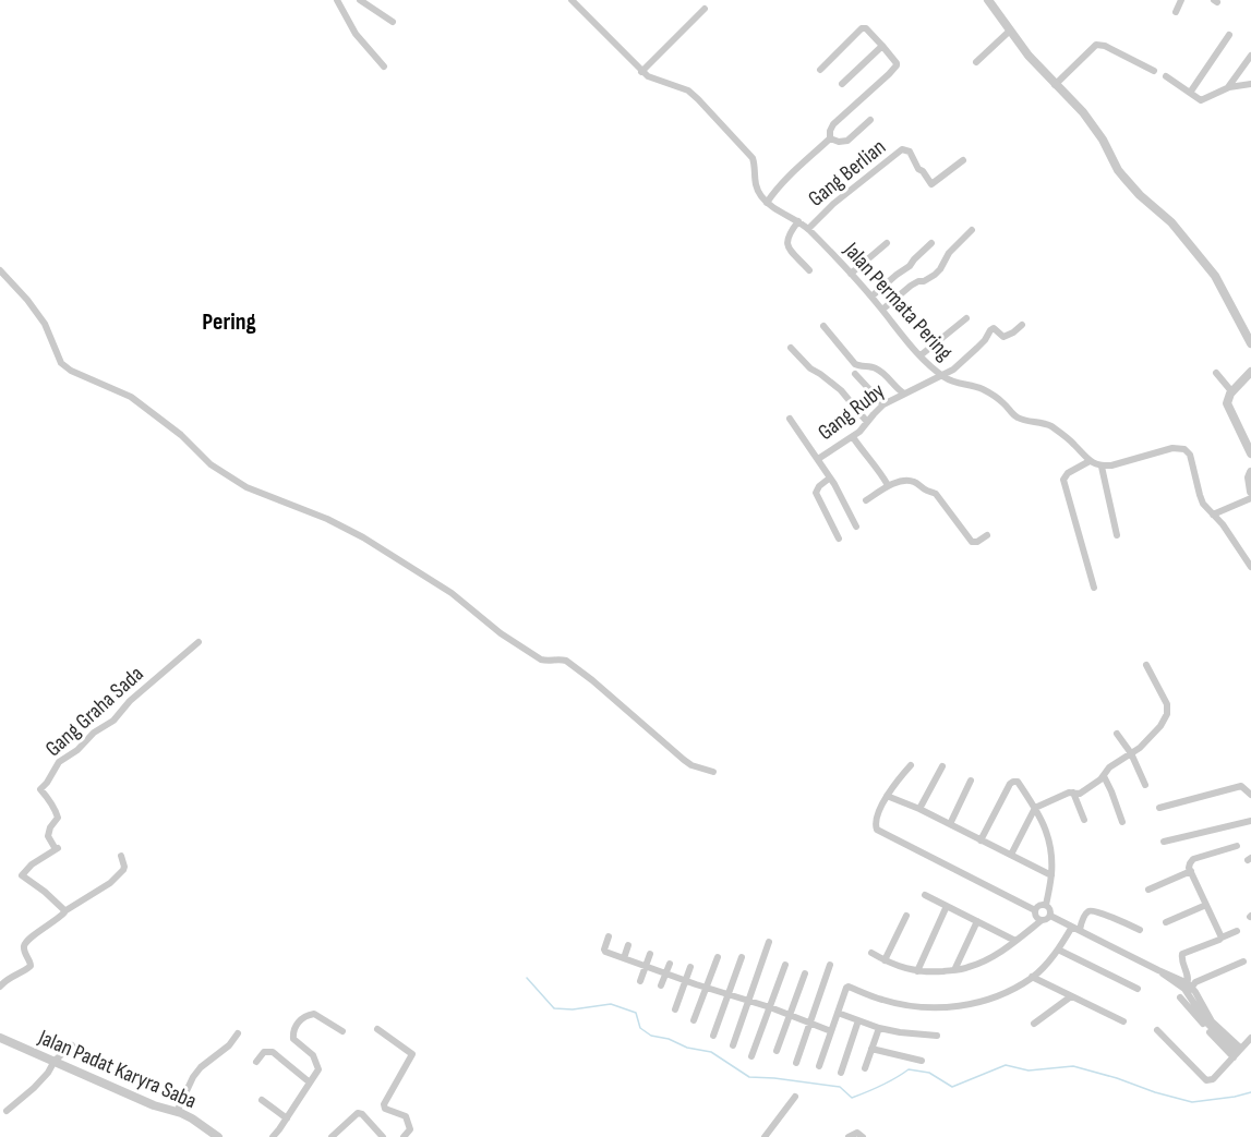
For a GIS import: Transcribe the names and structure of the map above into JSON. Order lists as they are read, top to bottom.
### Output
{
  "streets": {
    "street": [
      "Gang Berlian",
      "Jalan Permata Pering",
      "Gang Ruby",
      "Gang Graha Sada",
      "Jalan Padat Karyra Saba"
    ]
  },
  "crossings": [
    ["Gang Berlian", "Jalan Permata Pering"],
    ["Jalan Permata Pering", "Gang Ruby"]
  ],
  "districts": ["Pering"]
}
